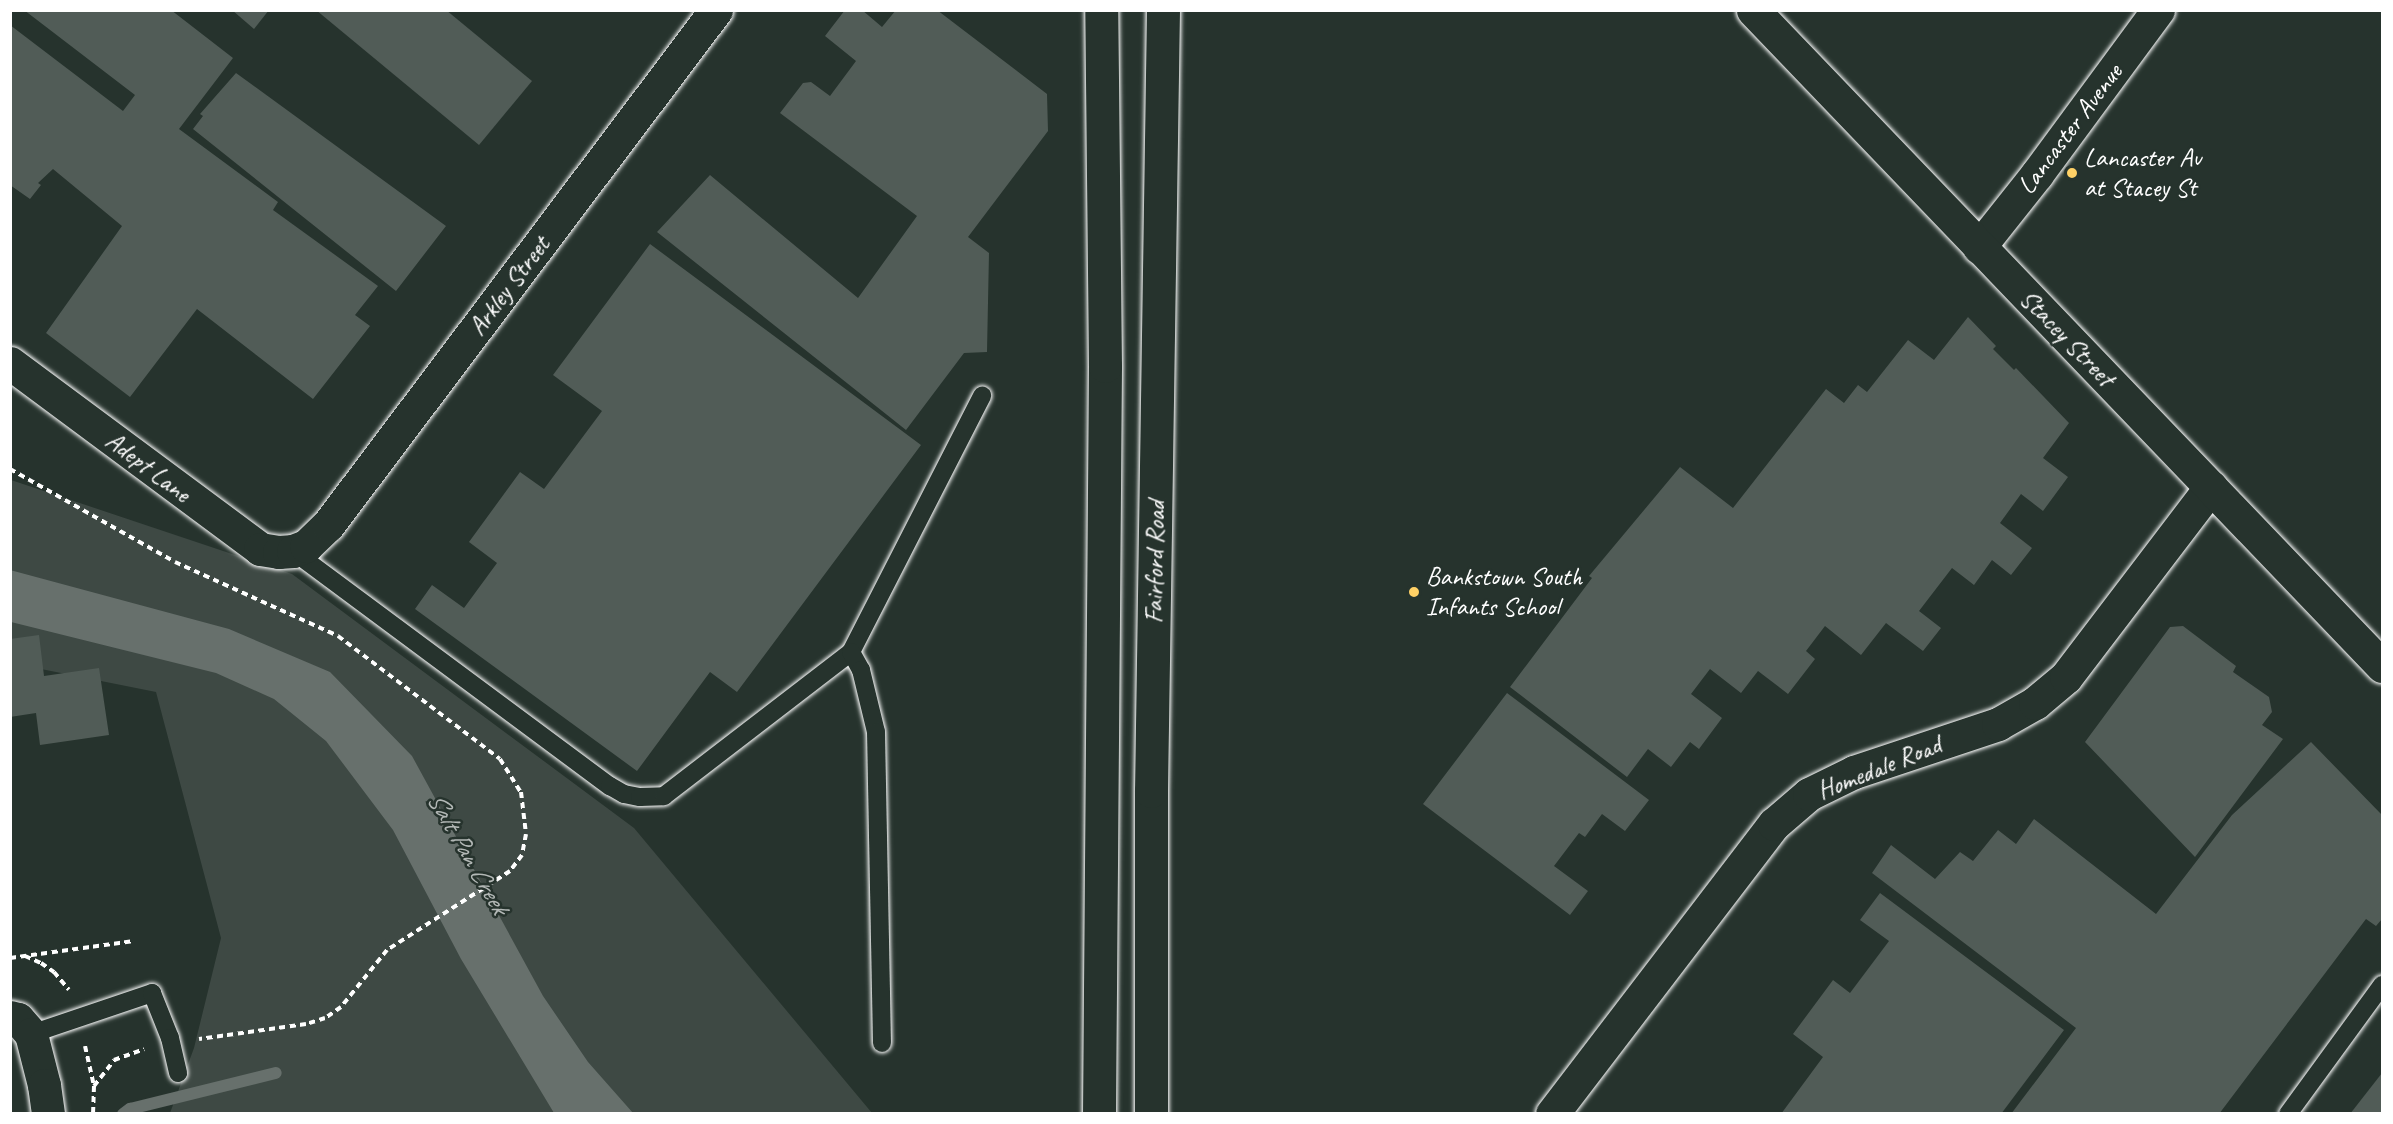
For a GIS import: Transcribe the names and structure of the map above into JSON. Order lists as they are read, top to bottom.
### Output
{
  "streets": {
    "main road": [
      "Lancaster Avenue",
      "Arkley Street",
      "Stacey Street",
      "Adept Lane",
      "Fairford Road",
      "Homedale Road"
    ]
  },
  "crossings": [
    ["Lancaster Avenue", "Stacey Street"],
    ["Arkley Street", "Adept Lane"],
    ["Stacey Street", "Homedale Road"]
  ],
  "water": ["Salt Pan Creek"],
  "places": ["Lancaster Av at Stacey St", "Bankstown South Infants School"]
}
